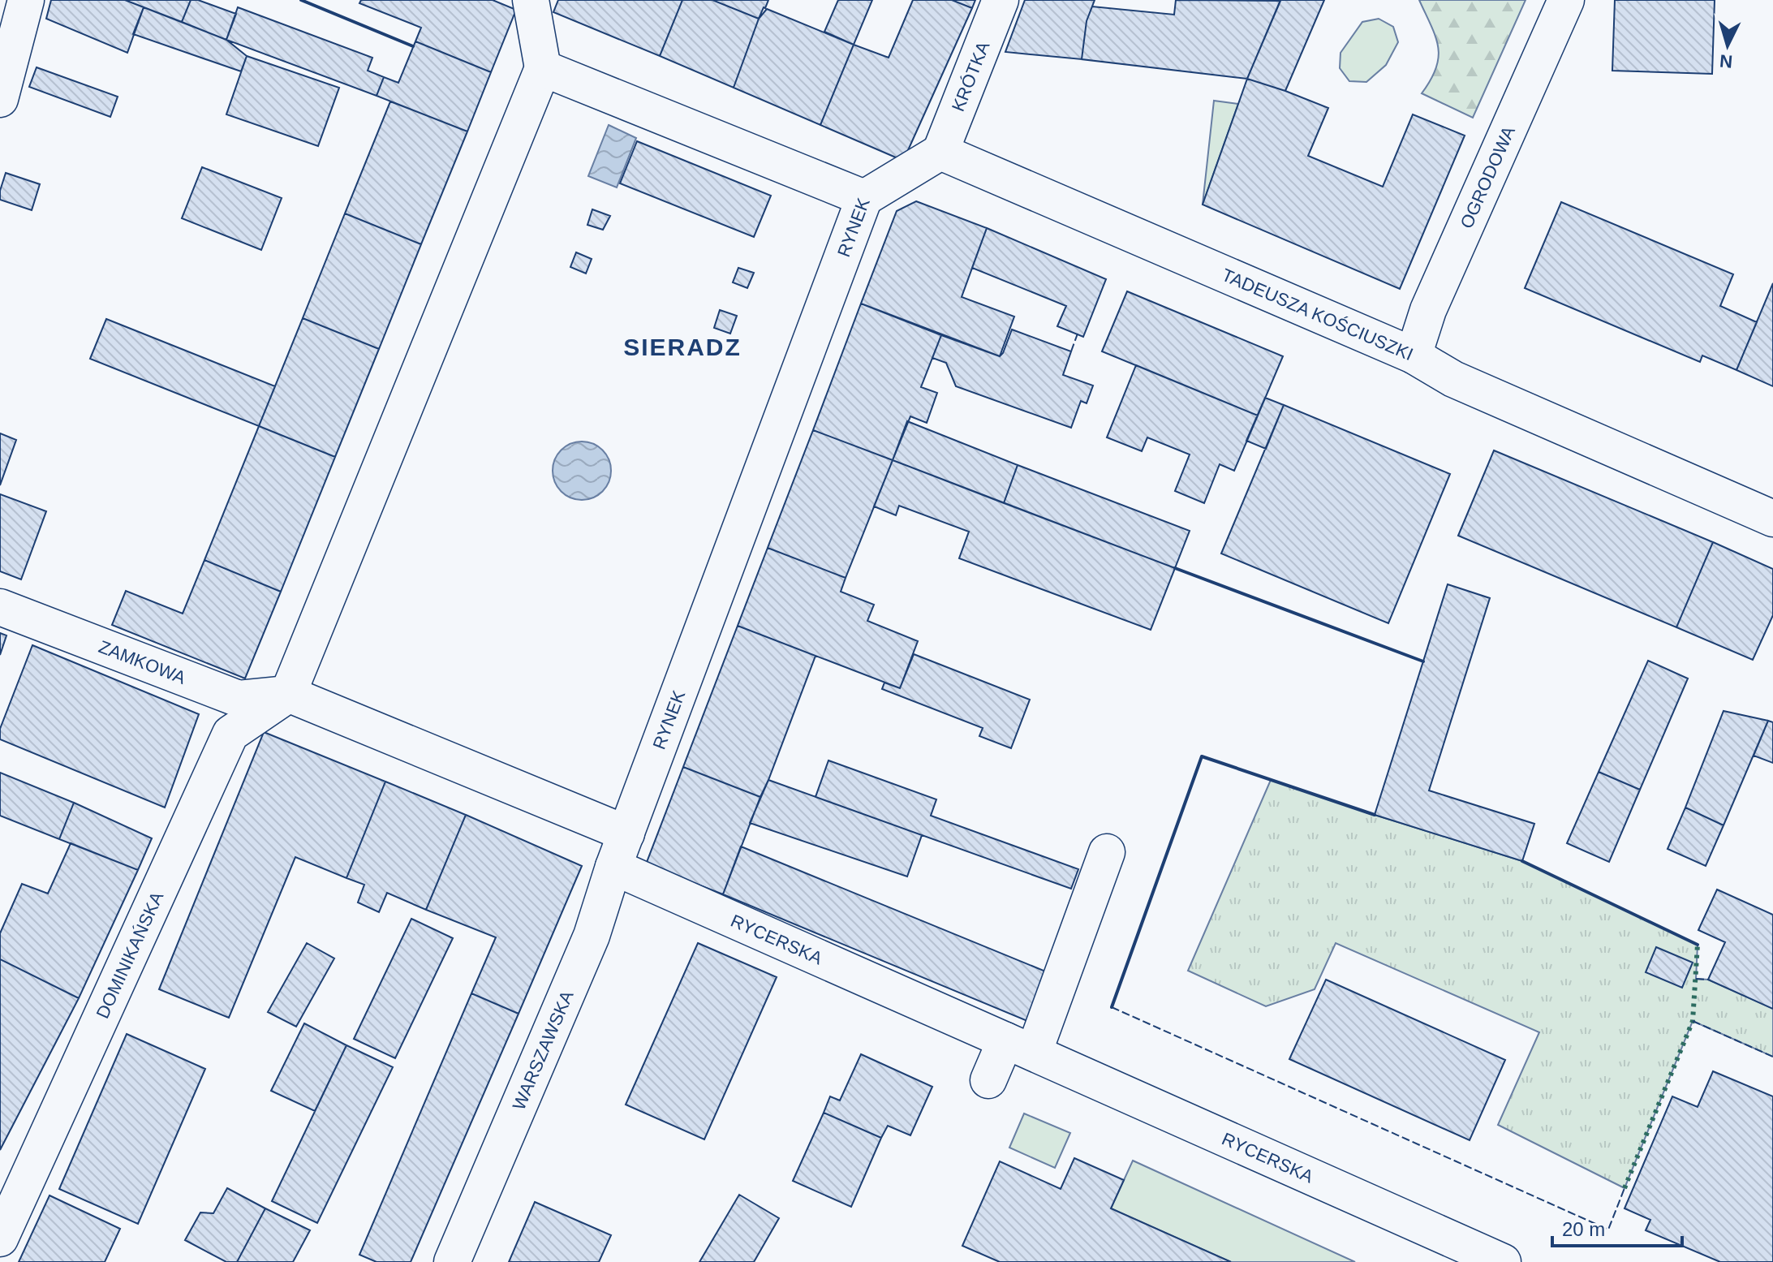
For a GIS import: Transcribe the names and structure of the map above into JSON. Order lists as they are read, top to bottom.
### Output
{
  "streets": {
    "street": [
      "KRÓTKA",
      "OGRODOWA",
      "RYNEK",
      "TADEUSZA KOŚCIUSZKI",
      "ZAMKOWA",
      "RYCERSKA",
      "DOMINIKAŃSKA",
      "WARSZAWSKA"
    ]
  },
  "crossings": [
    ["KRÓTKA", "TADEUSZA KOŚCIUSZKI"],
    ["OGRODOWA", "TADEUSZA KOŚCIUSZKI"],
    ["RYNEK", "WARSZAWSKA"],
    ["ZAMKOWA", "DOMINIKAŃSKA"],
    ["RYCERSKA", "WARSZAWSKA"]
  ],
  "districts": ["SIERADZ"],
  "scale_bar": "20 m",
  "north": "bottom"
}
